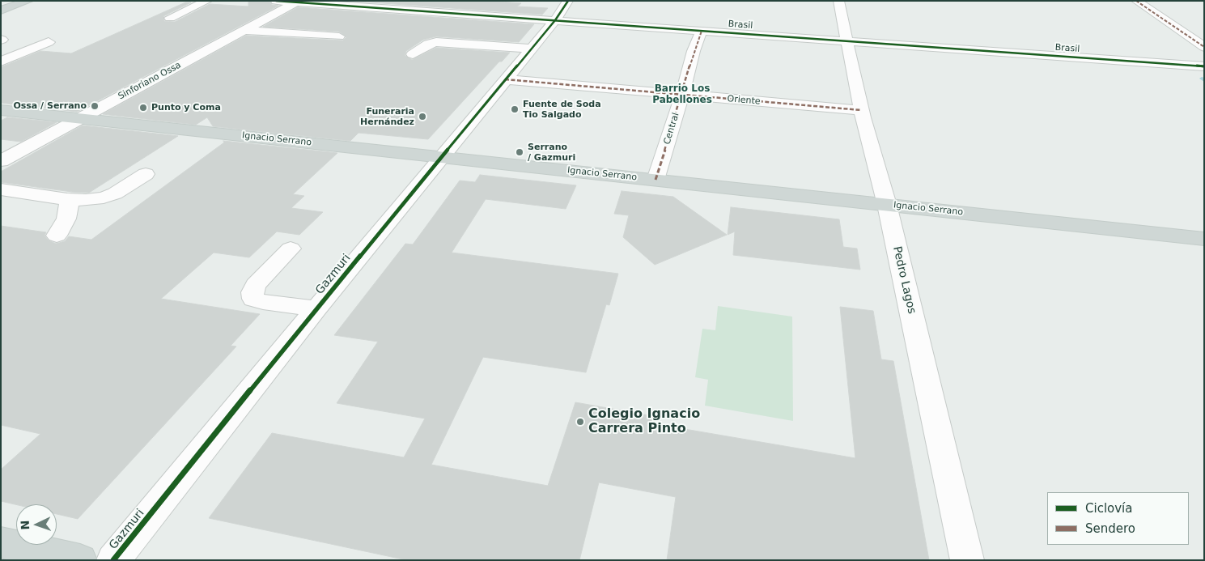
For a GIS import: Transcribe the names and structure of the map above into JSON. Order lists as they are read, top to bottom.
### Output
{
  "streets": {
    "main road": ["Ignacio Serrano"],
    "street": [
      "Brasil",
      "Sinforiano Ossa",
      "Oriente",
      "Central",
      "Gazmuri",
      "Pedro Lagos"
    ]
  },
  "crossings": [
    ["Brasil", "Sinforiano Ossa"],
    ["Brasil", "Central"],
    ["Brasil", "Gazmuri"],
    ["Brasil", "Pedro Lagos"],
    ["Sinforiano Ossa", "Ignacio Serrano"],
    ["Oriente", "Central"],
    ["Oriente", "Gazmuri"],
    ["Oriente", "Pedro Lagos"],
    ["Central", "Ignacio Serrano"],
    ["Ignacio Serrano", "Gazmuri"],
    ["Ignacio Serrano", "Pedro Lagos"]
  ],
  "districts": ["Barrio Los Pabellones"],
  "places": [
    "Ossa / Serrano",
    "Punto y Coma",
    "Fuente de Soda Tio Salgado",
    "Funeraria Hernández",
    "Serrano / Gazmuri",
    "Colegio Ignacio Carrera Pinto"
  ],
  "legend": ["Ciclovía", "Sendero"],
  "north": "left"
}
